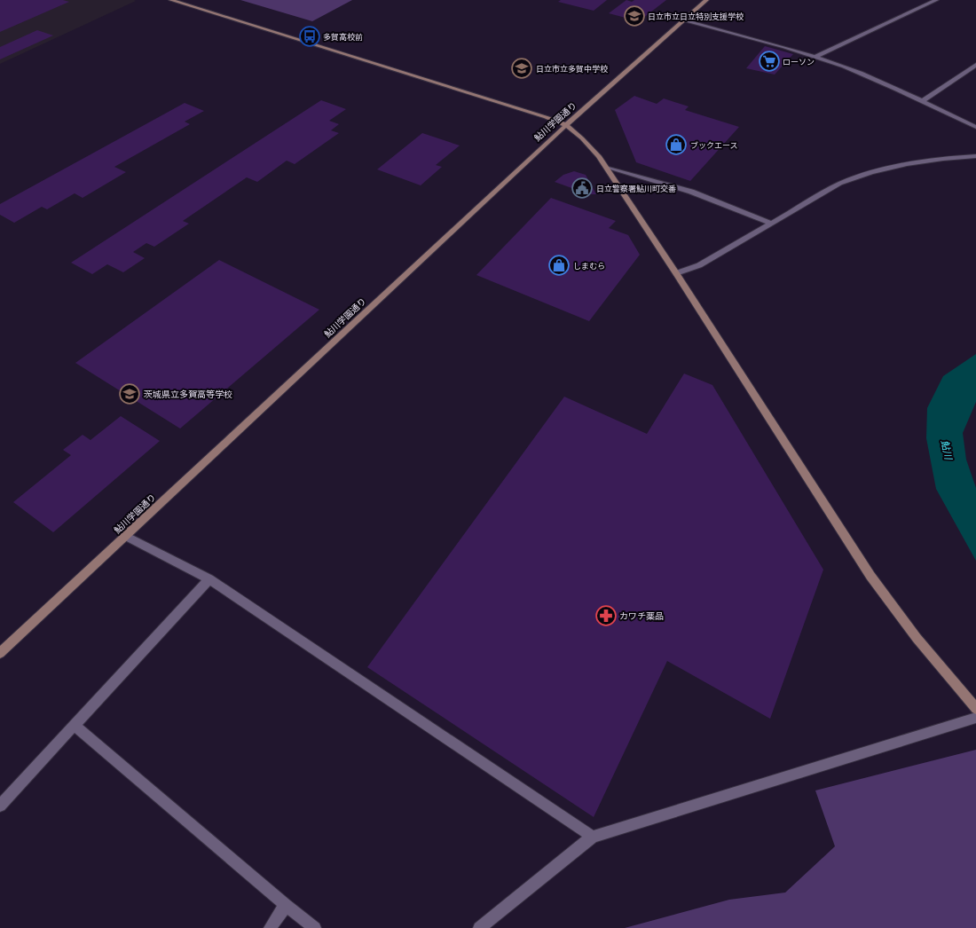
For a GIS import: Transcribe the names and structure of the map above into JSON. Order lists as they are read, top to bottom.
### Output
{
  "streets": {
    "street": ["鮎川学園通り"]
  },
  "water": ["鮎川"],
  "places": {
    "school or university": ["日立市立日立特別支援学校", "日立市立多賀中学校", "茨城県立多賀高等学校"],
    "bus stop": ["多賀高校前"],
    "supermarket": ["ローソン"],
    "shop": ["ブックエース", "しまむら"],
    "public building": ["日立警察署鮎川町交番"],
    "pharmacy": ["カワチ薬品"]
  }
}
